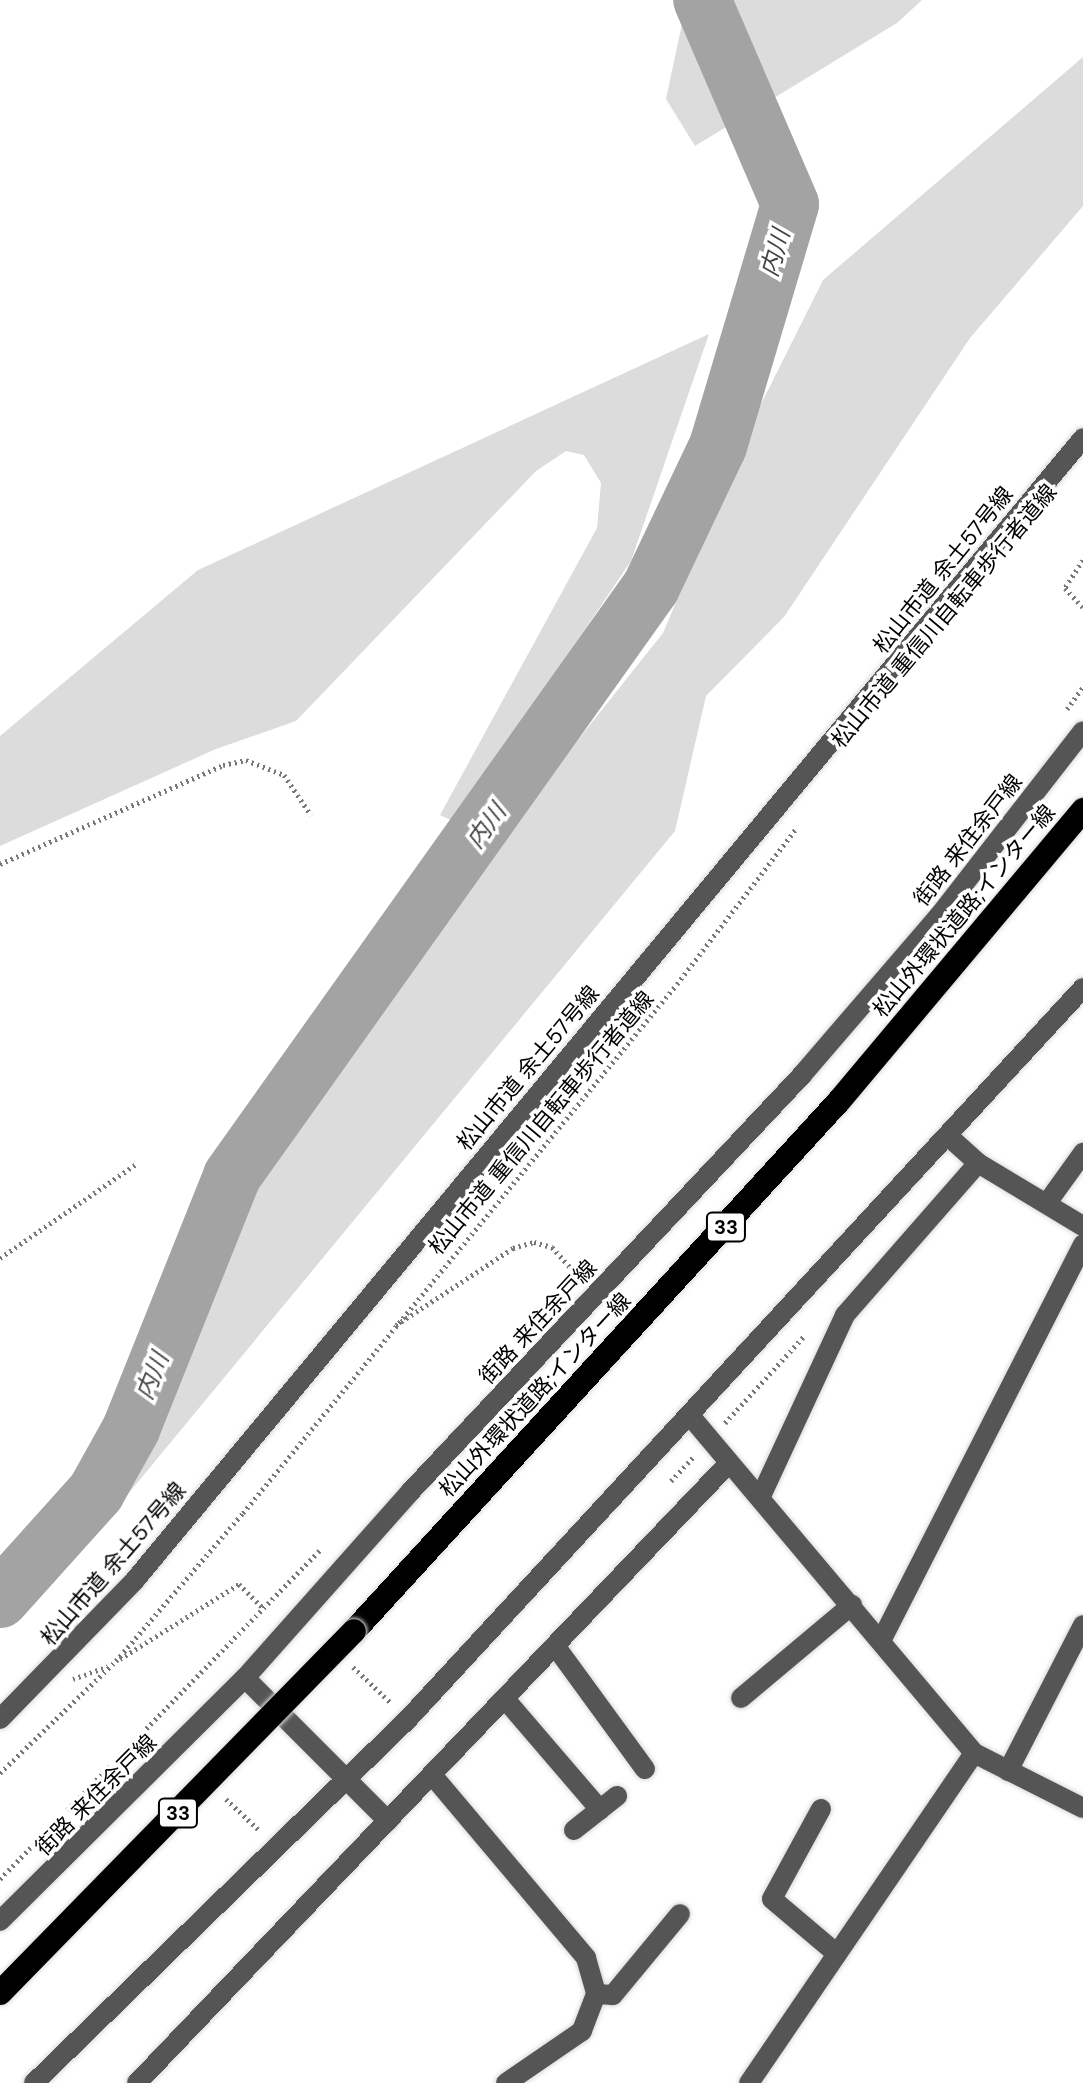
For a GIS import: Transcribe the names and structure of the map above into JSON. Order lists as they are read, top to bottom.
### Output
{
  "streets": {
    "highway": ["松山外環状道路;インター線", "33"],
    "street": ["松山市道 余土57号線", "街路 来住余戸線"],
    "path": ["松山市道 重信川自転車歩行者道線"]
  },
  "water": ["内川"]
}
